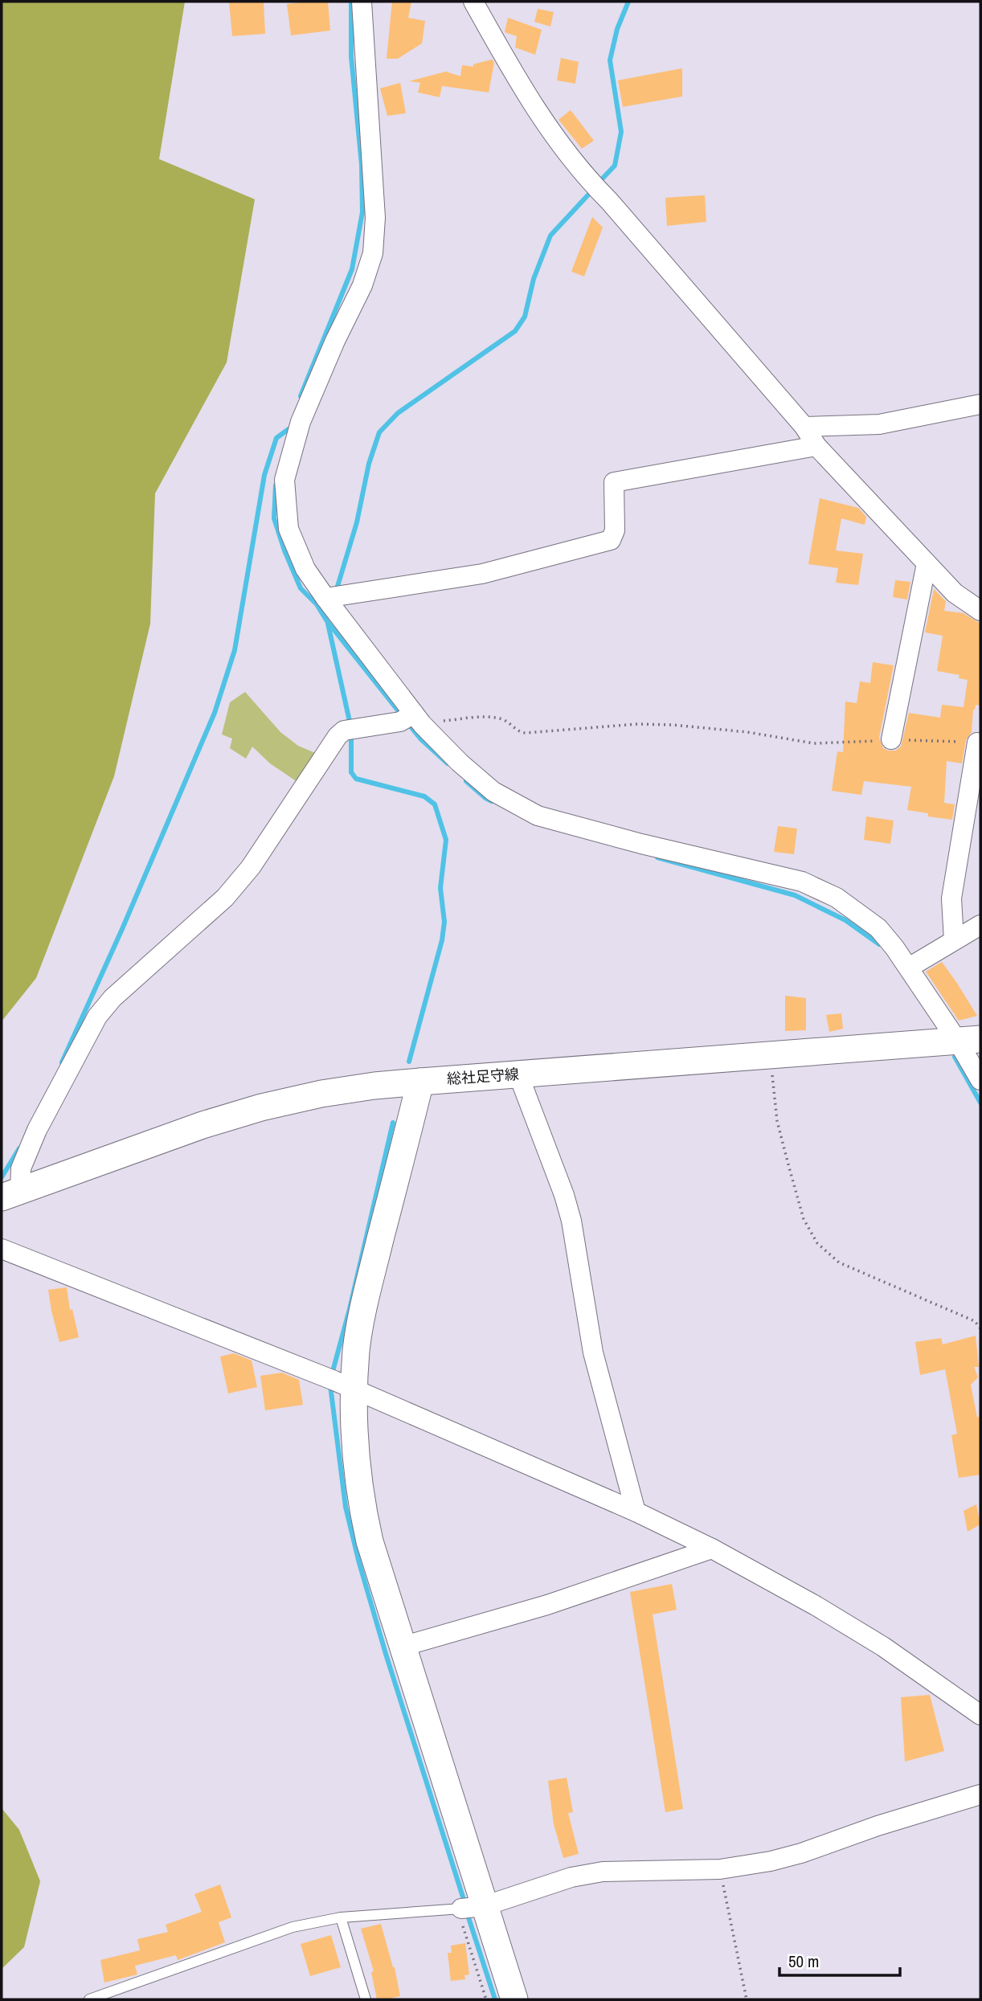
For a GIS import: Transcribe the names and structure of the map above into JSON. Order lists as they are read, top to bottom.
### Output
{
  "streets": {
    "main road": ["総社足守線"]
  },
  "scale_bar": "50 m"
}
